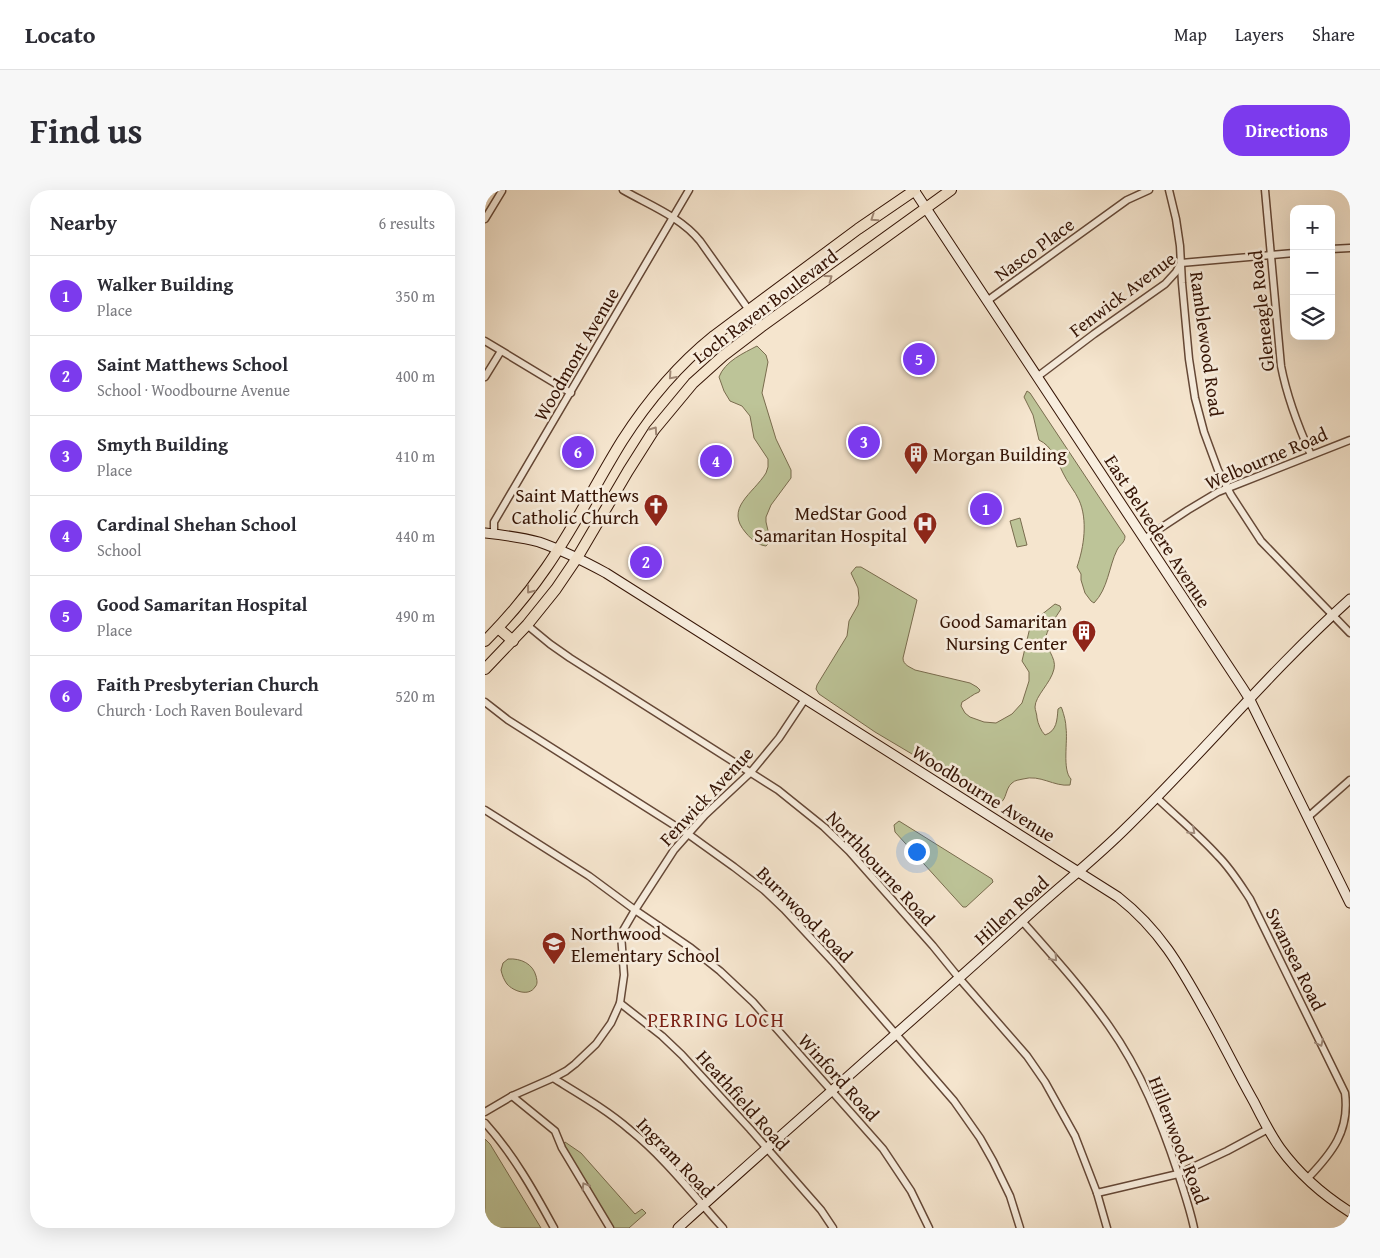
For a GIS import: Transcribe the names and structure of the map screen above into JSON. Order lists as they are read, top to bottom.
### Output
{
  "streets": {
    "main road": ["Loch Raven Boulevard"],
    "street": [
      "Nasco Place",
      "Fenwick Avenue",
      "Gleneagle Road",
      "Ramblewood Road",
      "Woodmont Avenue",
      "Welbourne Road",
      "East Belvedere Avenue",
      "Woodbourne Avenue",
      "Northbourne Road",
      "Hillen Road",
      "Burnwood Road",
      "Swansea Road",
      "Winford Road",
      "Heathfield Road",
      "Hillenwood Road",
      "Ingram Road"
    ]
  },
  "crossings": [
    ["Nasco Place", "East Belvedere Avenue"],
    ["Fenwick Avenue", "Gleneagle Road"],
    ["Fenwick Avenue", "Ramblewood Road"],
    ["Fenwick Avenue", "East Belvedere Avenue"],
    ["Fenwick Avenue", "Woodbourne Avenue"],
    ["Fenwick Avenue", "Northbourne Road"],
    ["Fenwick Avenue", "Burnwood Road"],
    ["Fenwick Avenue", "Winford Road"],
    ["Fenwick Avenue", "Heathfield Road"],
    ["Fenwick Avenue", "Ingram Road"],
    ["Loch Raven Boulevard", "East Belvedere Avenue"],
    ["Loch Raven Boulevard", "Woodbourne Avenue"],
    ["Loch Raven Boulevard", "Northbourne Road"],
    ["Gleneagle Road", "Welbourne Road"],
    ["Ramblewood Road", "Welbourne Road"],
    ["Ramblewood Road", "Hillen Road"],
    ["Woodmont Avenue", "Woodbourne Avenue"],
    ["Welbourne Road", "East Belvedere Avenue"],
    ["East Belvedere Avenue", "Hillen Road"],
    ["Woodbourne Avenue", "Hillen Road"],
    ["Woodbourne Avenue", "Swansea Road"],
    ["Northbourne Road", "Hillen Road"],
    ["Hillen Road", "Burnwood Road"],
    ["Hillen Road", "Swansea Road"],
    ["Hillen Road", "Winford Road"],
    ["Hillen Road", "Heathfield Road"],
    ["Hillen Road", "Hillenwood Road"],
    ["Hillen Road", "Ingram Road"]
  ],
  "one_way": ["Swansea Road", "Hillenwood Road"],
  "districts": ["PERRING LOCH"],
  "places": {
    "building": ["Morgan Building", "Good Samaritan Nursing Center"],
    "church": ["Saint Matthews Catholic Church"],
    "hospital": ["MedStar Good Samaritan Hospital"],
    "school or university": ["Northwood Elementary School"]
  },
  "page": {
    "header": "Locato",
    "nav": ["Map", "Layers", "Share"],
    "title": "Find us",
    "buttons": "Directions",
    "heading": ["Nearby", "6 results"],
    "map_buttons": ["+", "−"],
    "list": [
      {
        "mark": "1",
        "name": "Walker Building",
        "note": "Place",
        "value": "350 m"
      },
      {
        "mark": "2",
        "name": "Saint Matthews School",
        "note": "School · Woodbourne Avenue",
        "value": "400 m"
      },
      {
        "mark": "3",
        "name": "Smyth Building",
        "note": "Place",
        "value": "410 m"
      },
      {
        "mark": "4",
        "name": "Cardinal Shehan School",
        "note": "School",
        "value": "440 m"
      },
      {
        "mark": "5",
        "name": "Good Samaritan Hospital",
        "note": "Place",
        "value": "490 m"
      },
      {
        "mark": "6",
        "name": "Faith Presbyterian Church",
        "note": "Church · Loch Raven Boulevard",
        "value": "520 m"
      }
    ],
    "pins": [
      "5",
      "3",
      "6",
      "4",
      "1",
      "2"
    ]
  }
}
